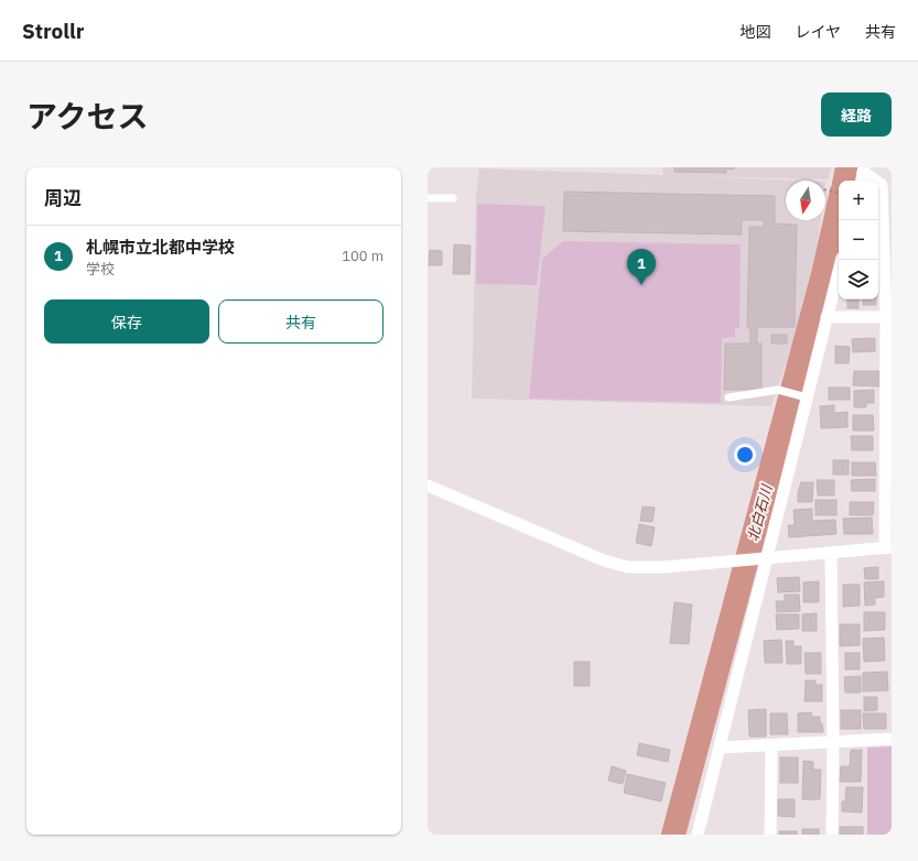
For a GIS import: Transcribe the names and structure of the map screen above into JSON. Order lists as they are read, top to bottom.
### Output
{
  "water": ["北白石川"],
  "north": "bottom",
  "page": {
    "header": "Strollr",
    "nav": ["地図", "レイヤ", "共有"],
    "title": "アクセス",
    "buttons": [
      "経路",
      ["保存", "共有"]
    ],
    "heading": "周辺",
    "map_buttons": ["+", "−"],
    "list": [
      {
        "mark": "1",
        "name": "札幌市立北都中学校",
        "note": "学校",
        "value": "100 m"
      }
    ],
    "pins": "1"
  }
}
